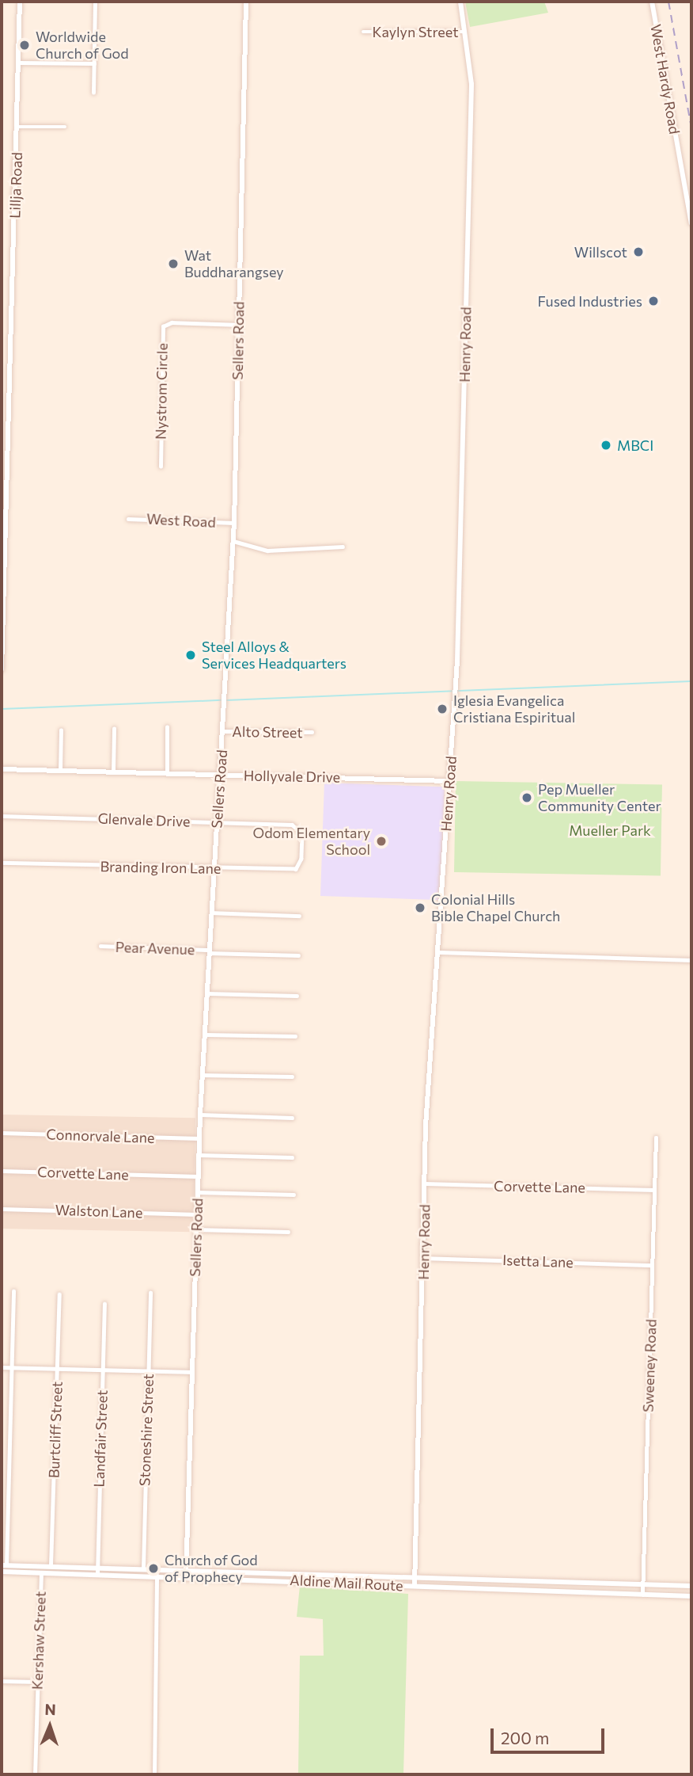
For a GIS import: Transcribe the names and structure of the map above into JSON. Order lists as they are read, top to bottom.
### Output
{
  "streets": {
    "street": [
      "Kaylyn Street",
      "West Hardy Road",
      "Lillja Road",
      "Sellers Road",
      "Henry Road",
      "Nystrom Circle",
      "West Road",
      "Alto Street",
      "Hollyvale Drive",
      "Glenvale Drive",
      "Branding Iron Lane",
      "Pear Avenue",
      "Connorvale Lane",
      "Corvette Lane",
      "Walston Lane",
      "Isetta Lane",
      "Sweeney Road",
      "Burtcliff Street",
      "Stoneshire Street",
      "Landfair Street",
      "Aldine Mail Route",
      "Kershaw Street"
    ]
  },
  "crossings": [
    ["Kaylyn Street", "Henry Road"],
    ["Sellers Road", "Nystrom Circle"],
    ["Sellers Road", "West Road"],
    ["Sellers Road", "Alto Street"],
    ["Sellers Road", "Hollyvale Drive"],
    ["Sellers Road", "Glenvale Drive"],
    ["Sellers Road", "Branding Iron Lane"],
    ["Sellers Road", "Pear Avenue"],
    ["Sellers Road", "Connorvale Lane"],
    ["Sellers Road", "Corvette Lane"],
    ["Sellers Road", "Walston Lane"],
    ["Sellers Road", "Aldine Mail Route"],
    ["Henry Road", "Hollyvale Drive"],
    ["Henry Road", "Corvette Lane"],
    ["Henry Road", "Isetta Lane"],
    ["Henry Road", "Aldine Mail Route"],
    ["Glenvale Drive", "Branding Iron Lane"],
    ["Corvette Lane", "Sweeney Road"],
    ["Isetta Lane", "Sweeney Road"],
    ["Sweeney Road", "Aldine Mail Route"],
    ["Burtcliff Street", "Aldine Mail Route"],
    ["Stoneshire Street", "Aldine Mail Route"],
    ["Landfair Street", "Aldine Mail Route"],
    ["Aldine Mail Route", "Kershaw Street"]
  ],
  "parks": ["Mueller Park"],
  "places": [
    "Worldwide Church of God",
    "Willscot",
    "Wat Buddharangsey",
    "Fused Industries",
    "MBCI",
    "Steel Alloys & Services Headquarters",
    "Iglesia Evangelica Cristiana Espiritual",
    "Pep Mueller Community Center",
    "Odom Elementary School",
    "Colonial Hills Bible Chapel Church",
    "Church of God of Prophecy"
  ],
  "scale_bar": "200 m",
  "north": "top"
}
